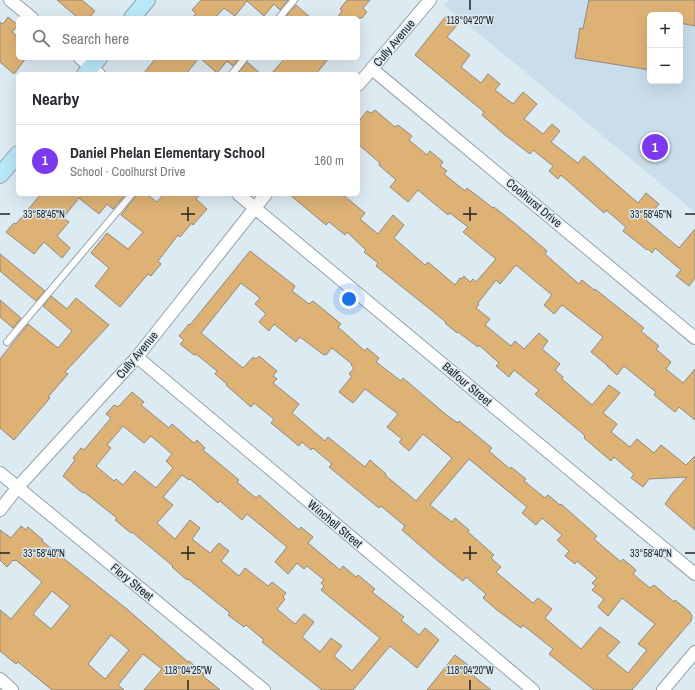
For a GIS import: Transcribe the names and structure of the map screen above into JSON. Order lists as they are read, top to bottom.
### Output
{
  "streets": {
    "street": [
      "Cully Avenue",
      "Coolhurst Drive",
      "Balfour Street",
      "Winchell Street",
      "Flory Street"
    ]
  },
  "crossings": [
    ["Cully Avenue", "Coolhurst Drive"],
    ["Cully Avenue", "Balfour Street"],
    ["Cully Avenue", "Winchell Street"],
    ["Cully Avenue", "Flory Street"]
  ],
  "page": {
    "map_buttons": ["+", "−"],
    "search": "Search here",
    "heading": "Nearby",
    "list": [
      {
        "mark": "1",
        "name": "Daniel Phelan Elementary School",
        "note": "School · Coolhurst Drive",
        "value": "160 m"
      }
    ],
    "pins": "1"
  },
  "coordinates": [
    "118°04'20\"W",
    "33°58'45\"N",
    "33°58'40\"N",
    "118°04'25\"W"
  ]
}
